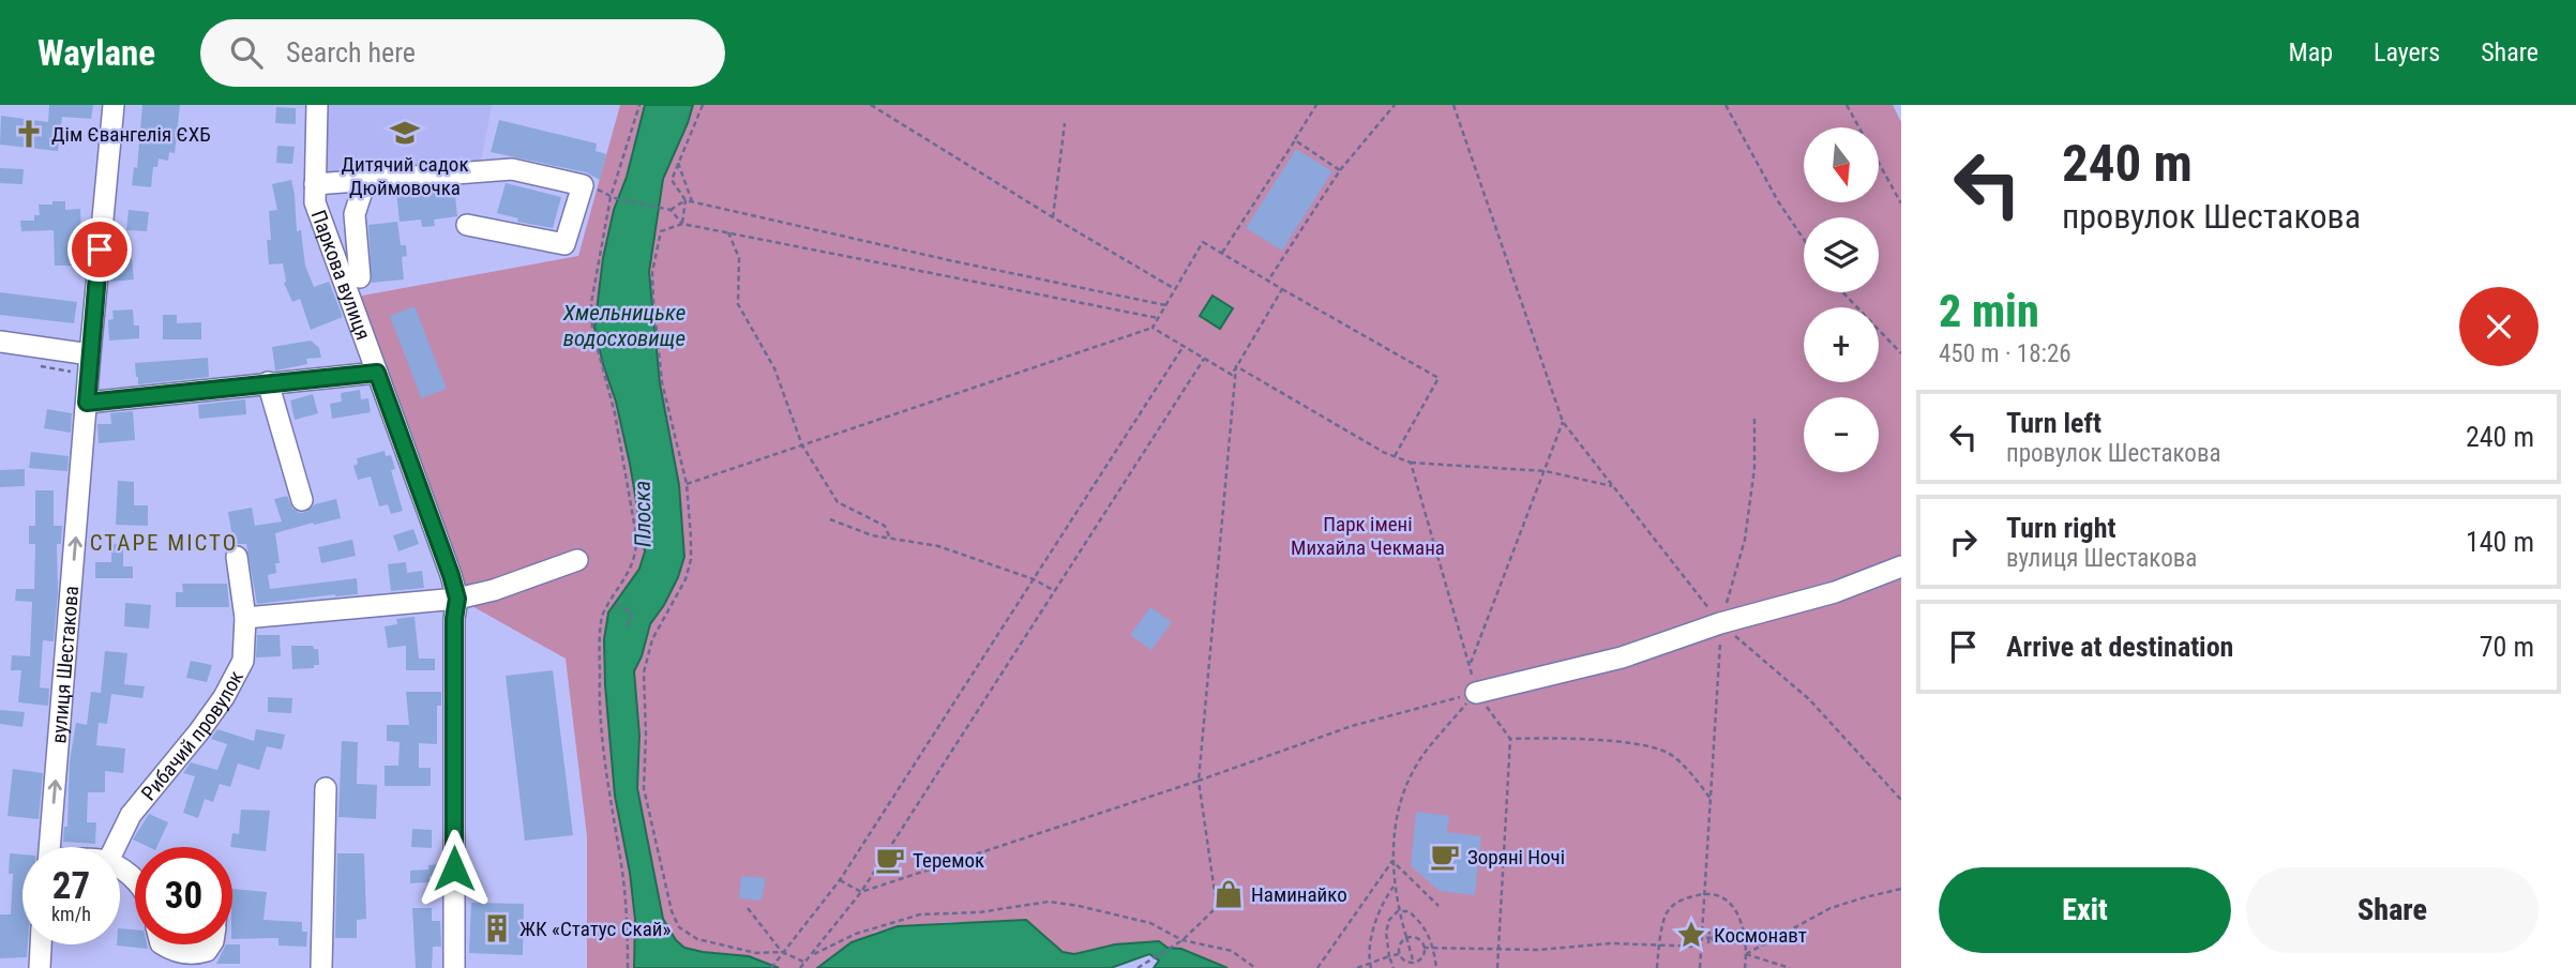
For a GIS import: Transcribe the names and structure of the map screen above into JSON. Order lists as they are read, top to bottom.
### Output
{
  "streets": {
    "street": ["Паркова вулиця", "вулиця Шестакова", "Рибачий провулок"]
  },
  "one_way": ["вулиця Шестакова"],
  "districts": ["СТАРЕ МІСТО"],
  "water": ["Хмельницьке водосховище", "Плоска"],
  "parks": ["Парк імені Михайла Чекмана"],
  "places": {
    "school or university": ["Дитячий садок Дюймовочка"],
    "church": ["Дім Євангелія ЄХБ"],
    "cafe": ["Зоряні Ночі", "Теремок"],
    "shop": ["Наминайко"],
    "building": ["ЖК «Статус Скай»"],
    "place": ["Космонавт"]
  },
  "north": "bottom",
  "page": {
    "header": "Waylane",
    "search": "Search here",
    "nav": ["Map", "Layers", "Share"],
    "turn": ["240 m", "провулок Шестакова"],
    "map_buttons": ["+", "−"],
    "heading": ["2 min", "450 m · 18:26"],
    "list": [
      {
        "name": "Turn left",
        "note": "провулок Шестакова",
        "value": "240 m"
      },
      {
        "name": "Turn right",
        "note": "вулиця Шестакова",
        "value": "140 m"
      },
      {
        "name": "Arrive at destination",
        "value": "70 m"
      }
    ],
    "speed": "27 km/h",
    "limit": "30",
    "buttons": ["Exit", "Share"]
  }
}
